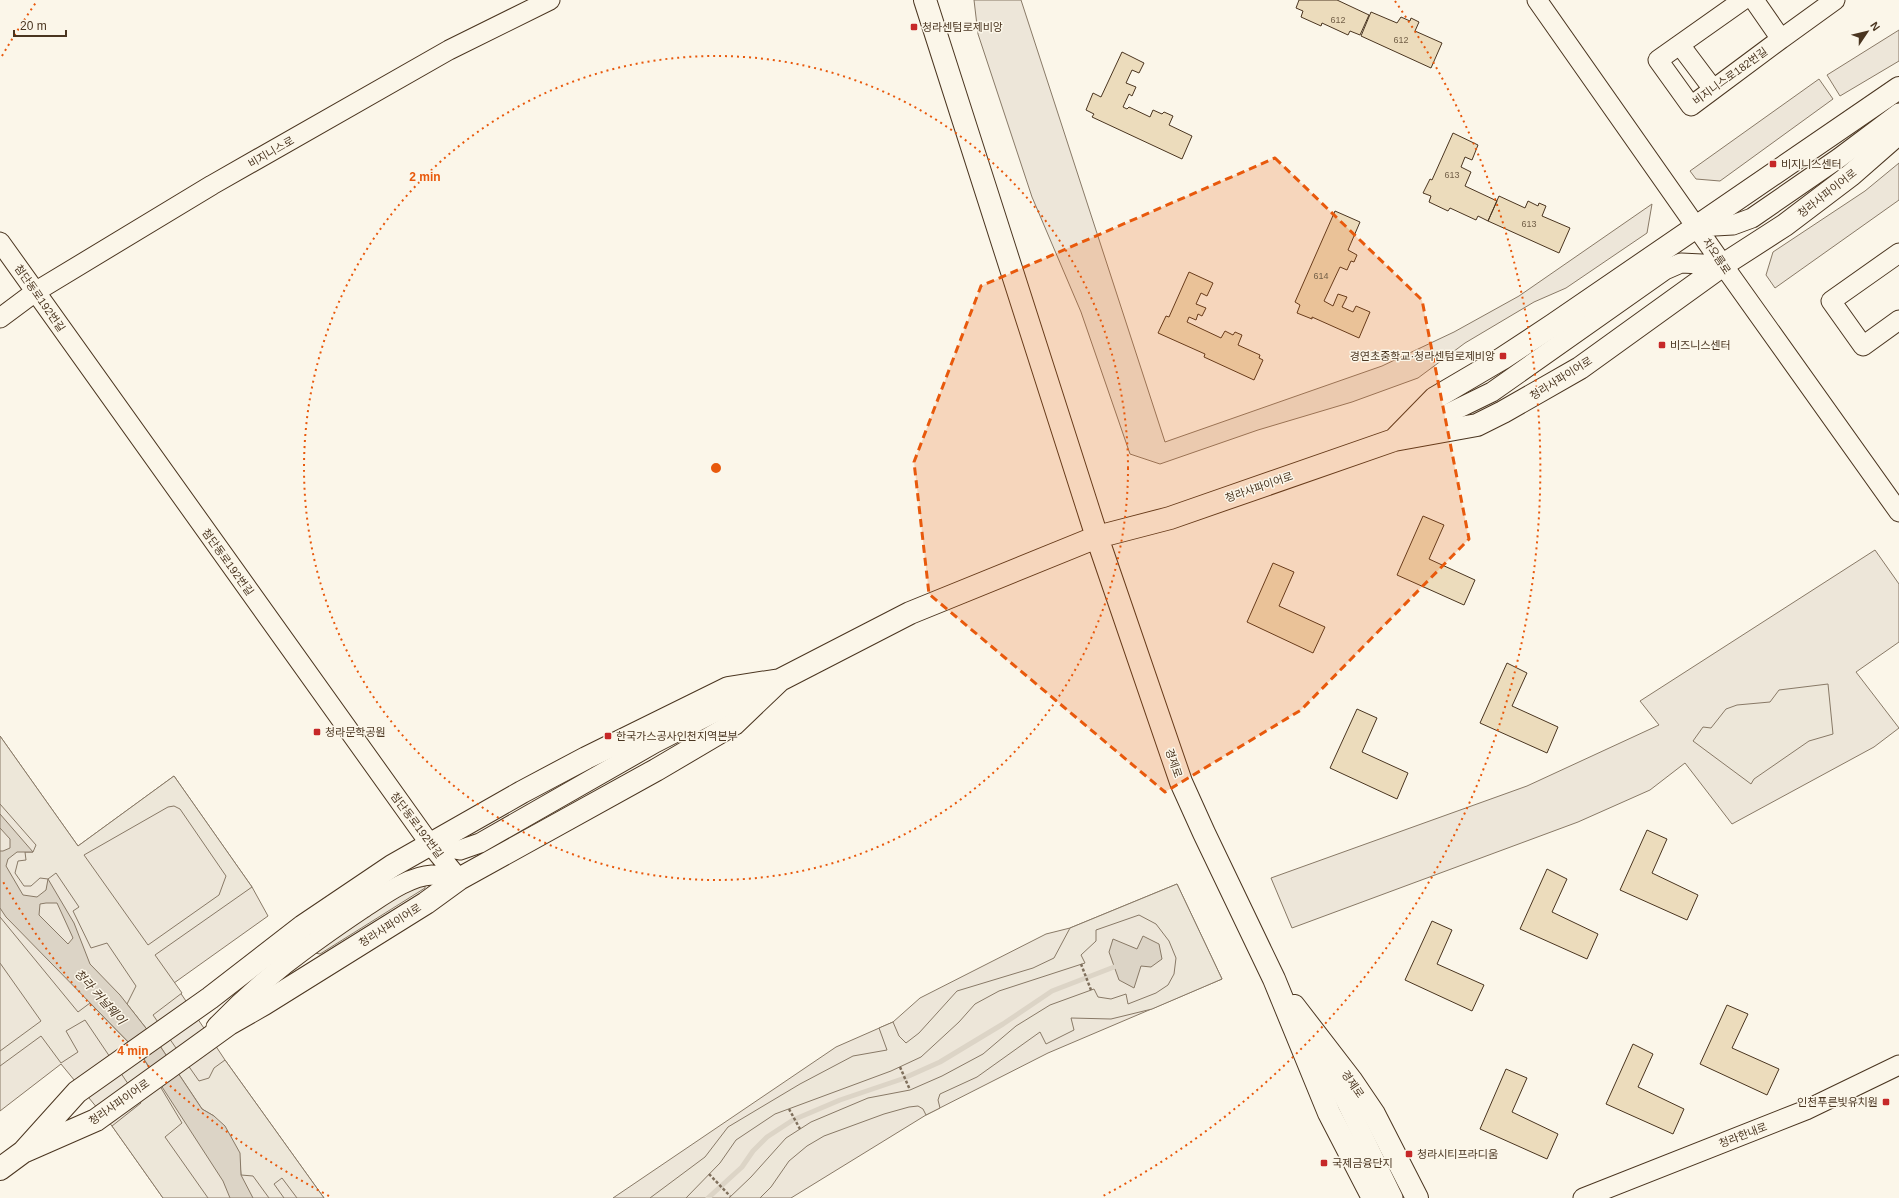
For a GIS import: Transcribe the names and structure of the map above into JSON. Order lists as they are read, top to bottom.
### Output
{
  "streets": {
    "main road": ["청라사파이어로", "경제로"],
    "street": [
      "비지니스로182번길",
      "비지니스로",
      "차오름로",
      "첨단동로192번길",
      "청라한내로"
    ]
  },
  "crossings": [
    ["비지니스로", "첨단동로192번길"],
    ["청라사파이어로", "차오름로"],
    ["청라사파이어로", "첨단동로192번길"],
    ["청라사파이어로", "경제로"]
  ],
  "water": ["청라 커널웨이"],
  "places": {
    "transit": [
      "청라센텀로제비앙",
      "비지니스센터",
      "비즈니스센터",
      "경연초중학교·청라센텀로제비앙",
      "청라문학공원",
      "한국가스공사인천지역본부",
      "인천푸른빛유치원",
      "청라시티프라디움",
      "국제금융단지"
    ]
  },
  "house_numbers": [
    "612",
    "612",
    "613",
    "613",
    "614"
  ],
  "scale_bar": "20 m",
  "north": "top right",
  "rings": ["2 min", "4 min"]
}
